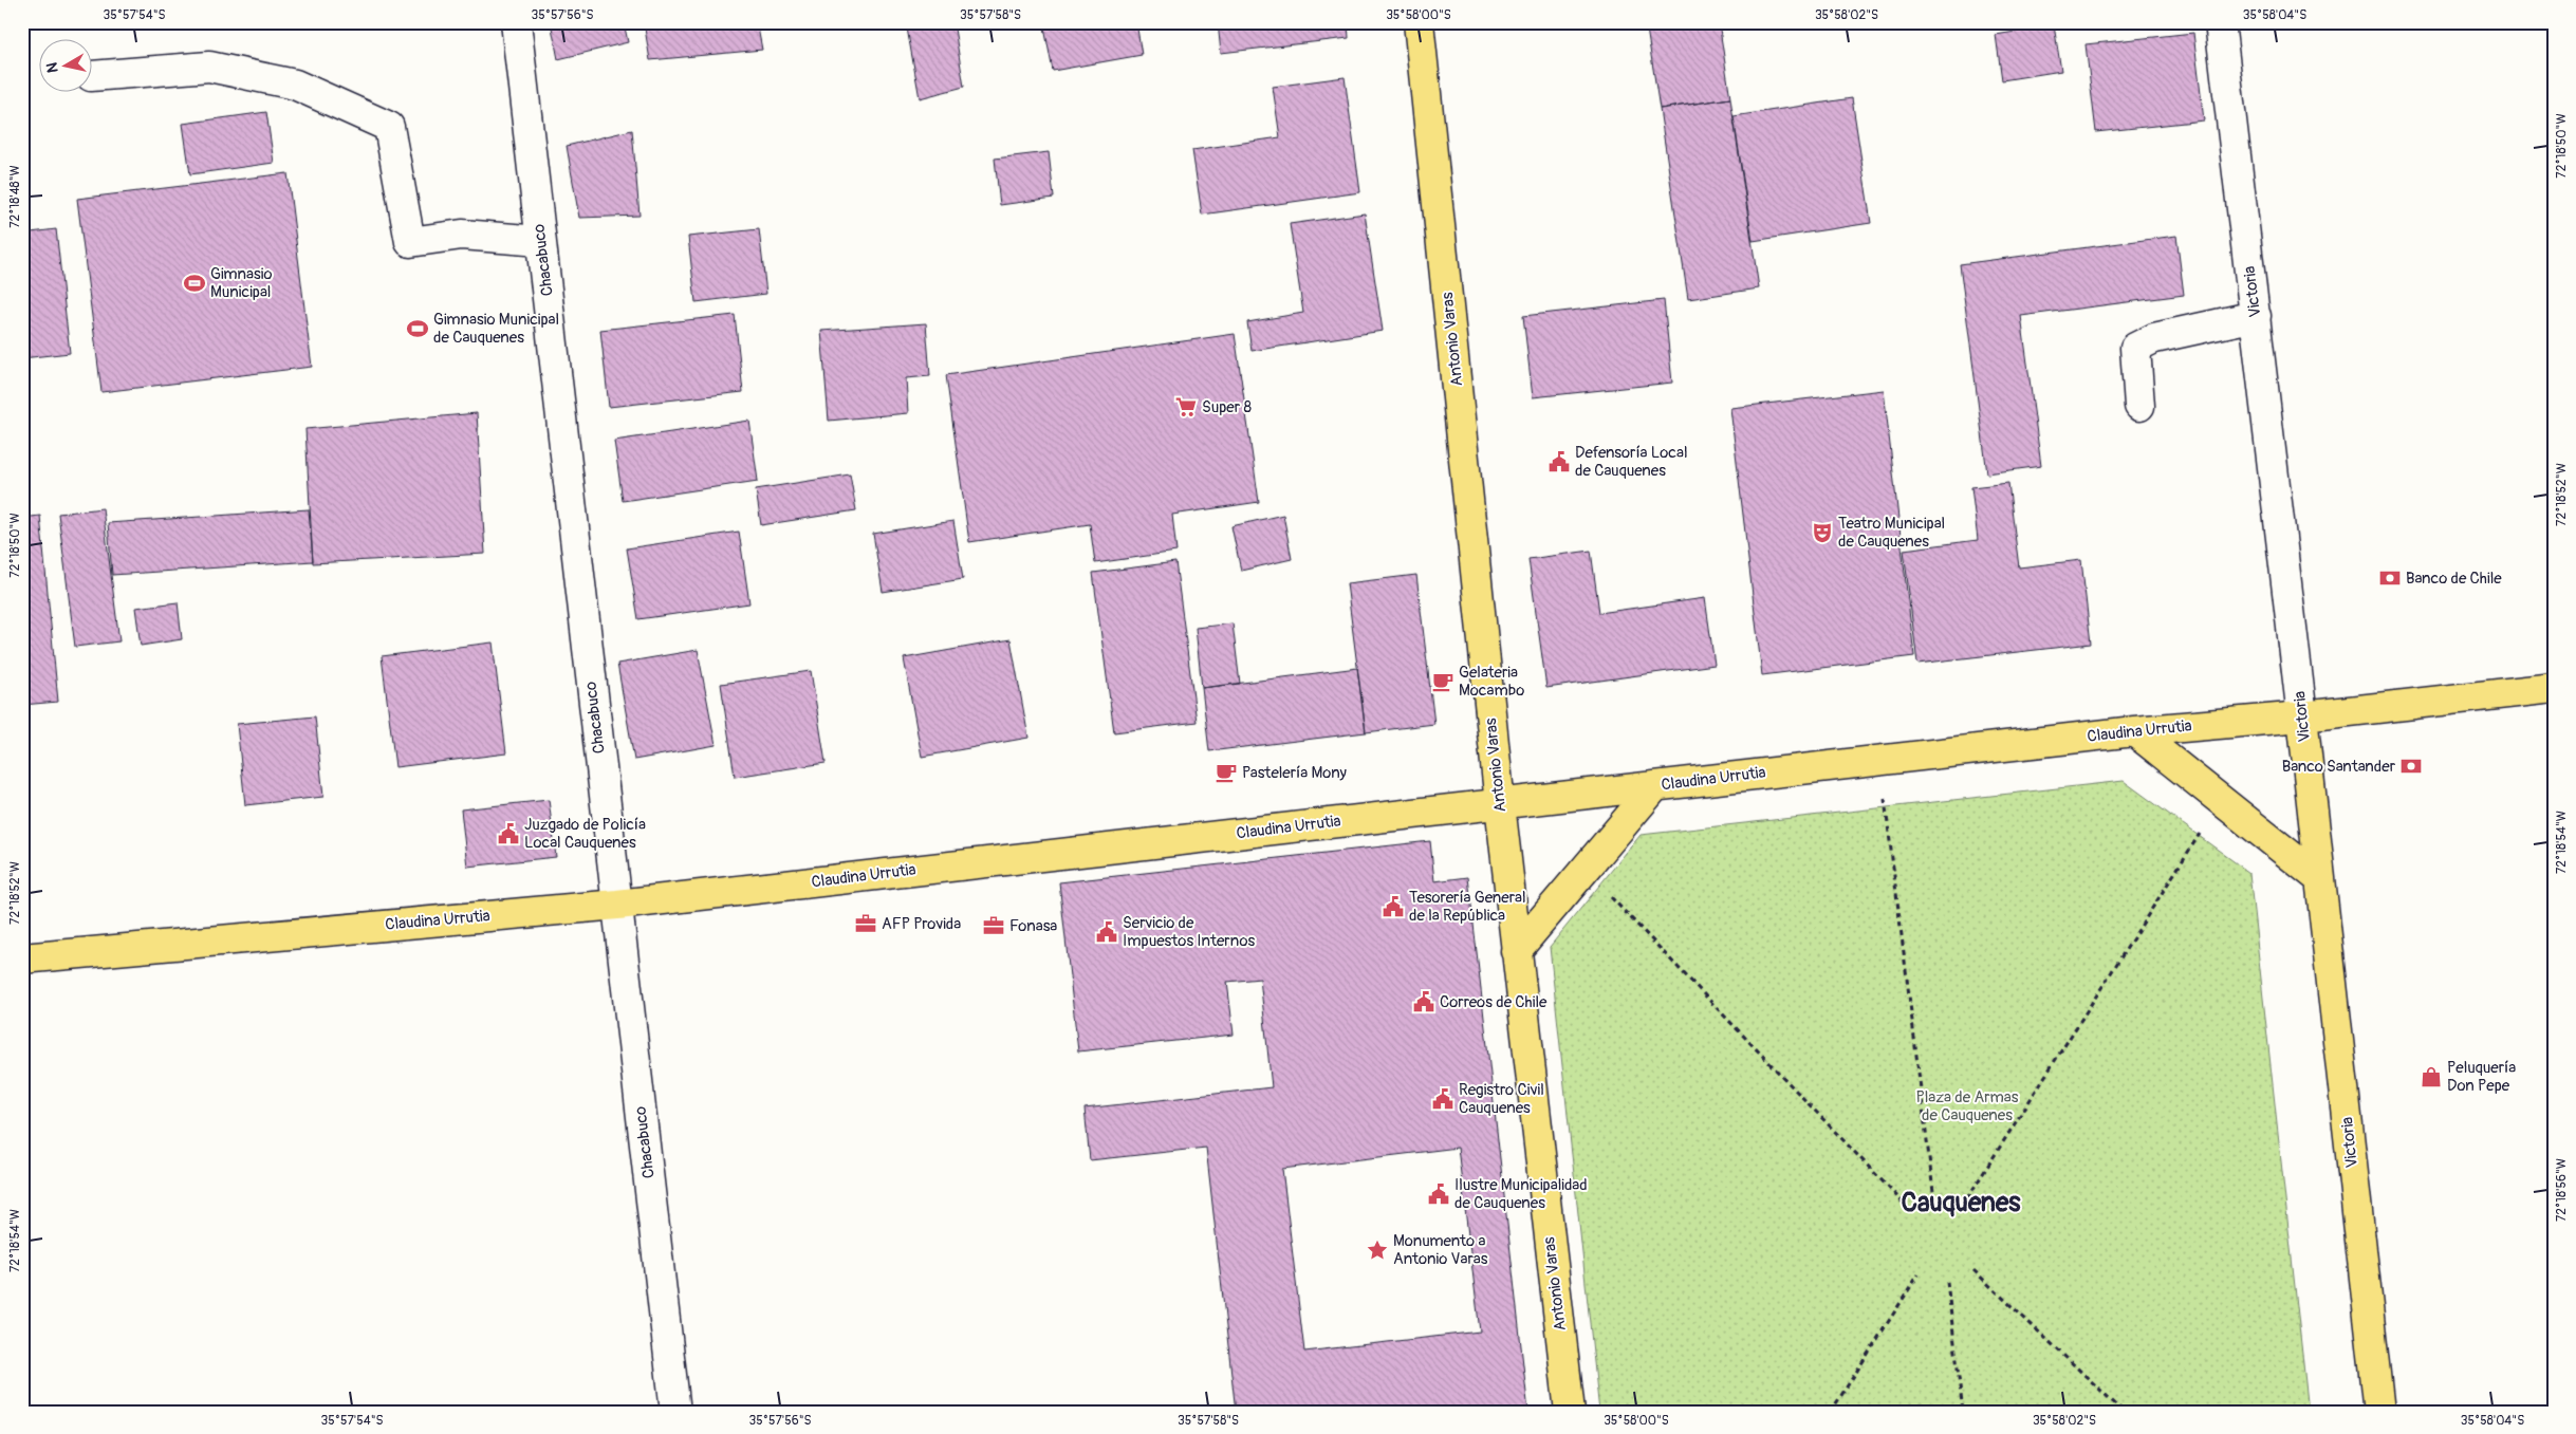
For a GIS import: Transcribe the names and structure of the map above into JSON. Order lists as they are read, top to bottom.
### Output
{
  "streets": {
    "main road": ["Victoria", "Antonio Varas", "Claudina Urrutia"],
    "street": ["Chacabuco"]
  },
  "crossings": [
    ["Chacabuco", "Claudina Urrutia"],
    ["Victoria", "Claudina Urrutia"],
    ["Antonio Varas", "Claudina Urrutia"]
  ],
  "districts": ["Cauquenes"],
  "parks": ["Plaza de Armas de Cauquenes"],
  "places": {
    "sports": ["Gimnasio Municipal", "Gimnasio Municipal de Cauquenes"],
    "supermarket": ["Super 8"],
    "public building": [
      "Defensoría Local de Cauquenes",
      "Juzgado de Policía Local Cauquenes",
      "Tesorería General de la República",
      "Servicio de Impuestos Internos",
      "Correos de Chile",
      "Registro Civil Cauquenes",
      "Ilustre Municipalidad de Cauquenes"
    ],
    "theatre": ["Teatro Municipal de Cauquenes"],
    "bank": ["Banco de Chile", "Banco Santander"],
    "cafe": ["Gelateria Mocambo", "Pastelería Mony"],
    "office": ["AFP Provida", "Fonasa"],
    "shop": ["Peluquería Don Pepe"],
    "place": ["Monumento a Antonio Varas"]
  },
  "north": "left",
  "coordinates": [
    "35°57'54\"S",
    "35°57'56\"S",
    "35°57'58\"S",
    "35°58'00\"S",
    "35°58'02\"S",
    "35°58'04\"S",
    "72°18'50\"W",
    "72°18'48\"W",
    "72°18'52\"W",
    "72°18'54\"W",
    "72°18'56\"W"
  ]
}
